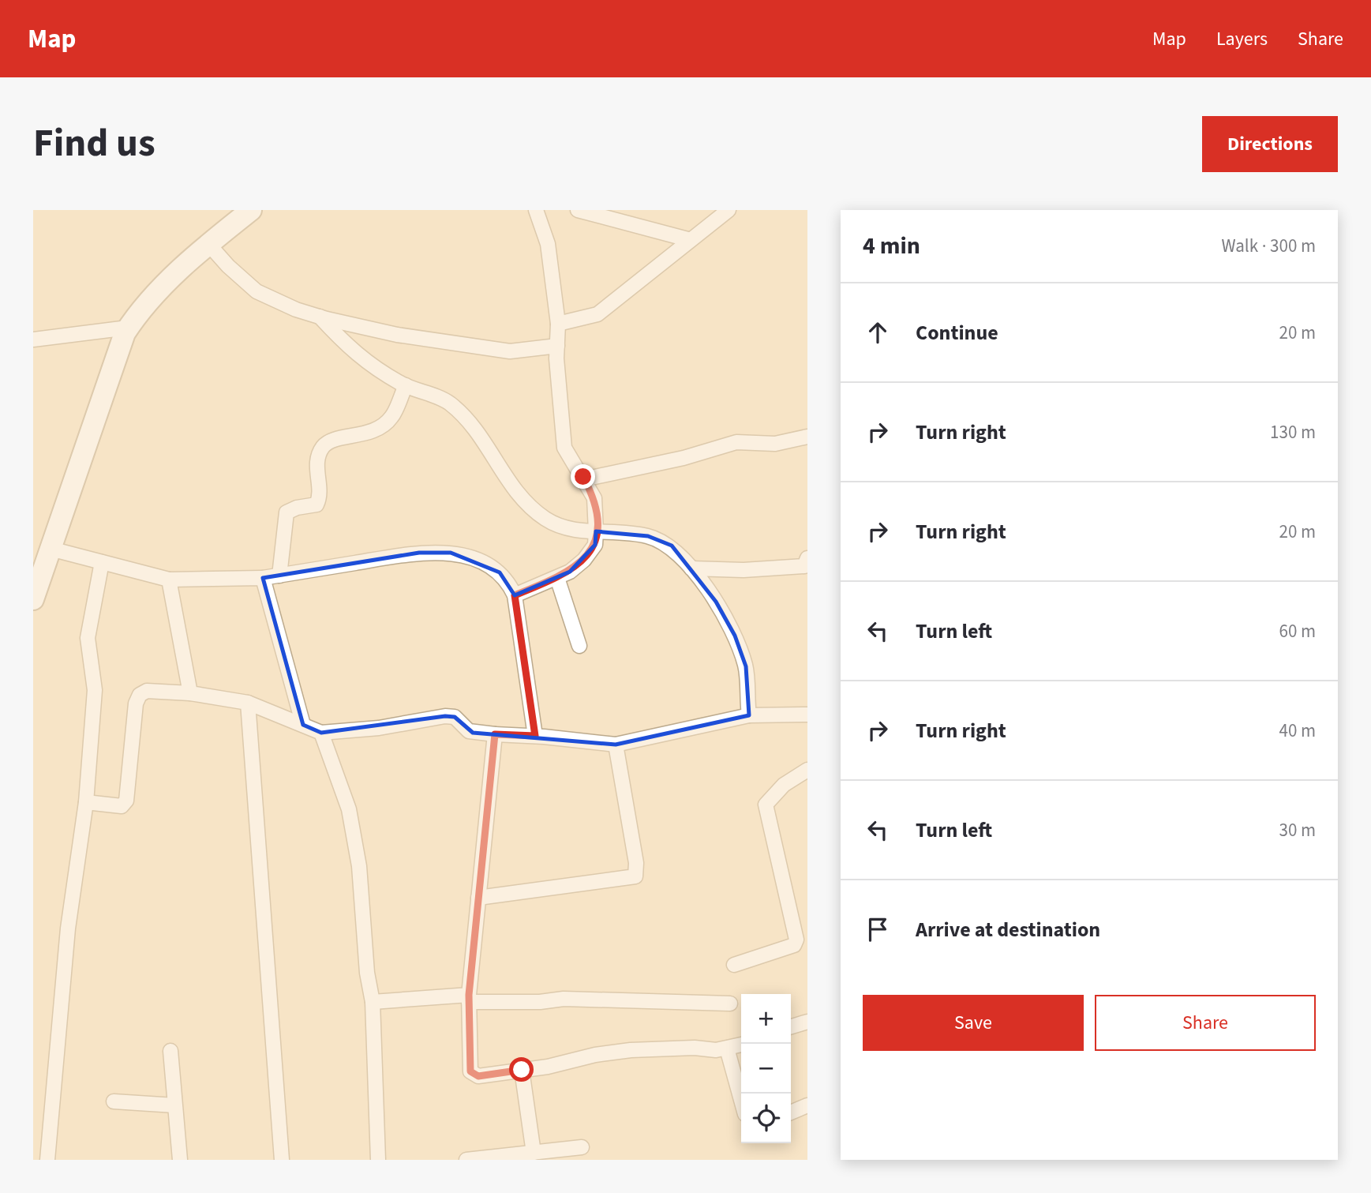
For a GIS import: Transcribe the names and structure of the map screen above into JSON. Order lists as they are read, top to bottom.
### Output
{
  "page": {
    "header": "Map",
    "nav": ["Map", "Layers", "Share"],
    "title": "Find us",
    "buttons": [
      "Directions",
      ["Save", "Share"]
    ],
    "heading": ["4 min", "Walk · 300 m"],
    "list": [
      ["Continue", "20 m"],
      ["Turn right", "130 m"],
      ["Turn right", "20 m"],
      ["Turn left", "60 m"],
      ["Turn right", "40 m"],
      ["Turn left", "30 m"],
      "Arrive at destination"
    ],
    "map_buttons": ["+", "−"]
  }
}
